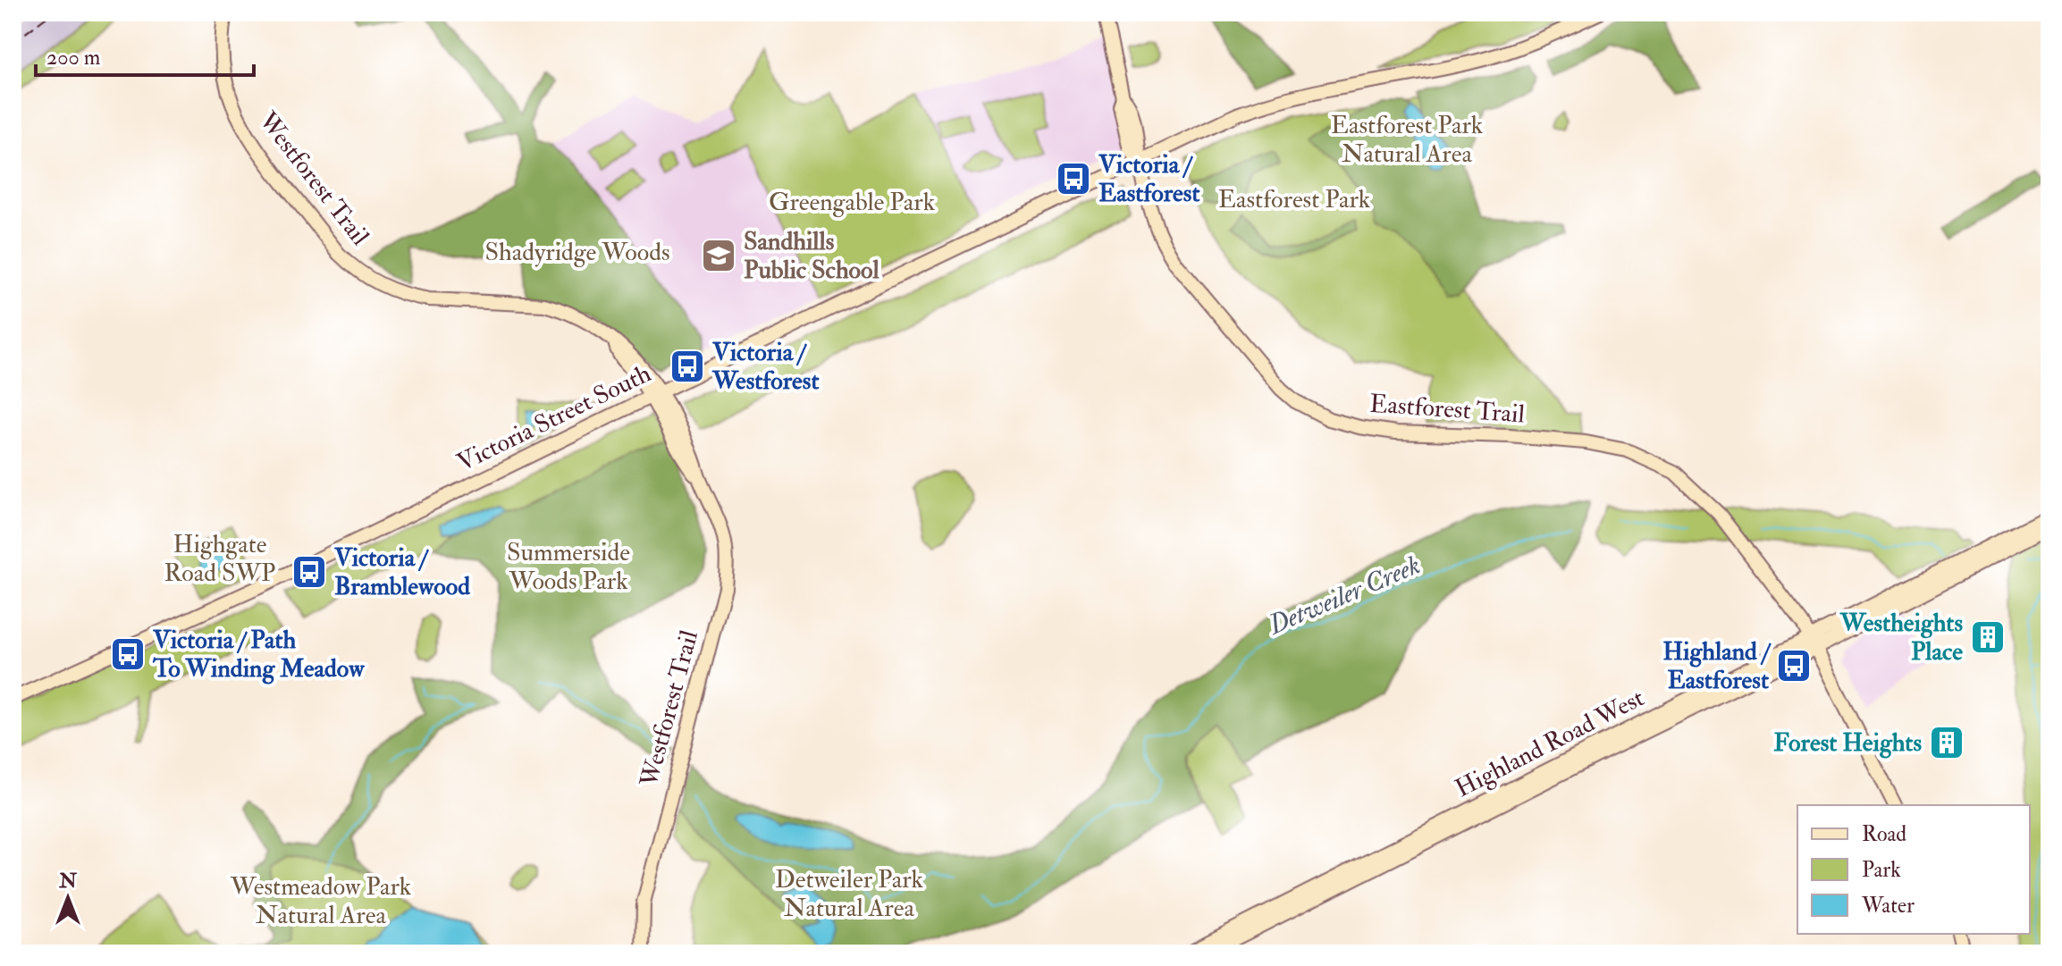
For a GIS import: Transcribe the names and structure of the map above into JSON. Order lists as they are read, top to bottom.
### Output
{
  "streets": {
    "main road": [
      "Westforest Trail",
      "Eastforest Trail",
      "Victoria Street South",
      "Highland Road West"
    ]
  },
  "crossings": [
    ["Westforest Trail", "Victoria Street South"],
    ["Eastforest Trail", "Victoria Street South"],
    ["Eastforest Trail", "Highland Road West"]
  ],
  "water": ["Detweiler Creek"],
  "parks": [
    "Eastforest Park Natural Area",
    "Eastforest Park",
    "Greengable Park",
    "Shadyridge Woods",
    "Highgate Road SWP",
    "Summerside Woods Park",
    "Detweiler Park Natural Area",
    "Westmeadow Park Natural Area"
  ],
  "places": {
    "bus stop": [
      "Victoria / Eastforest",
      "Victoria / Westforest",
      "Victoria / Bramblewood",
      "Victoria / Path To Winding Meadow",
      "Highland / Eastforest"
    ],
    "school or university": ["Sandhills Public School"],
    "building": ["Westheights Place", "Forest Heights"]
  },
  "legend": ["Road", "Park", "Water"],
  "scale_bar": "200 m",
  "north": "top"
}
